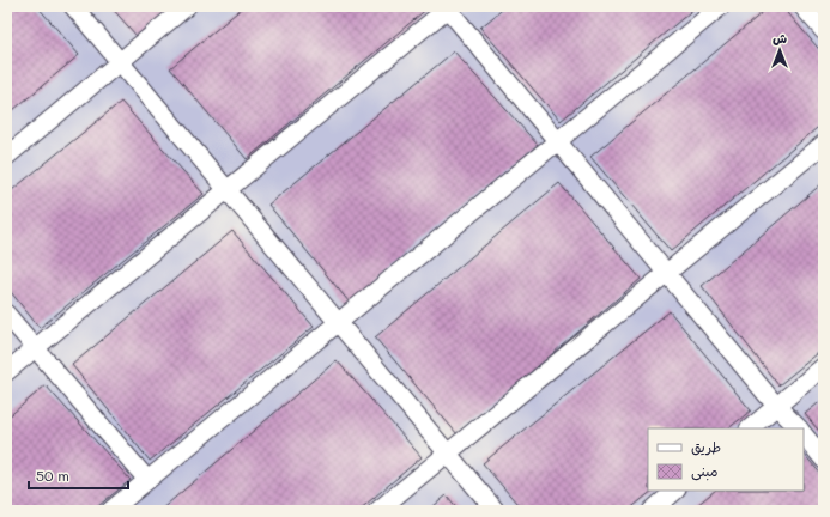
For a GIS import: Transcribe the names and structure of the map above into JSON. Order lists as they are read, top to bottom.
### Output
{
  "legend": ["طريق", "مبنى"],
  "scale_bar": "50 m",
  "north": "top"
}
